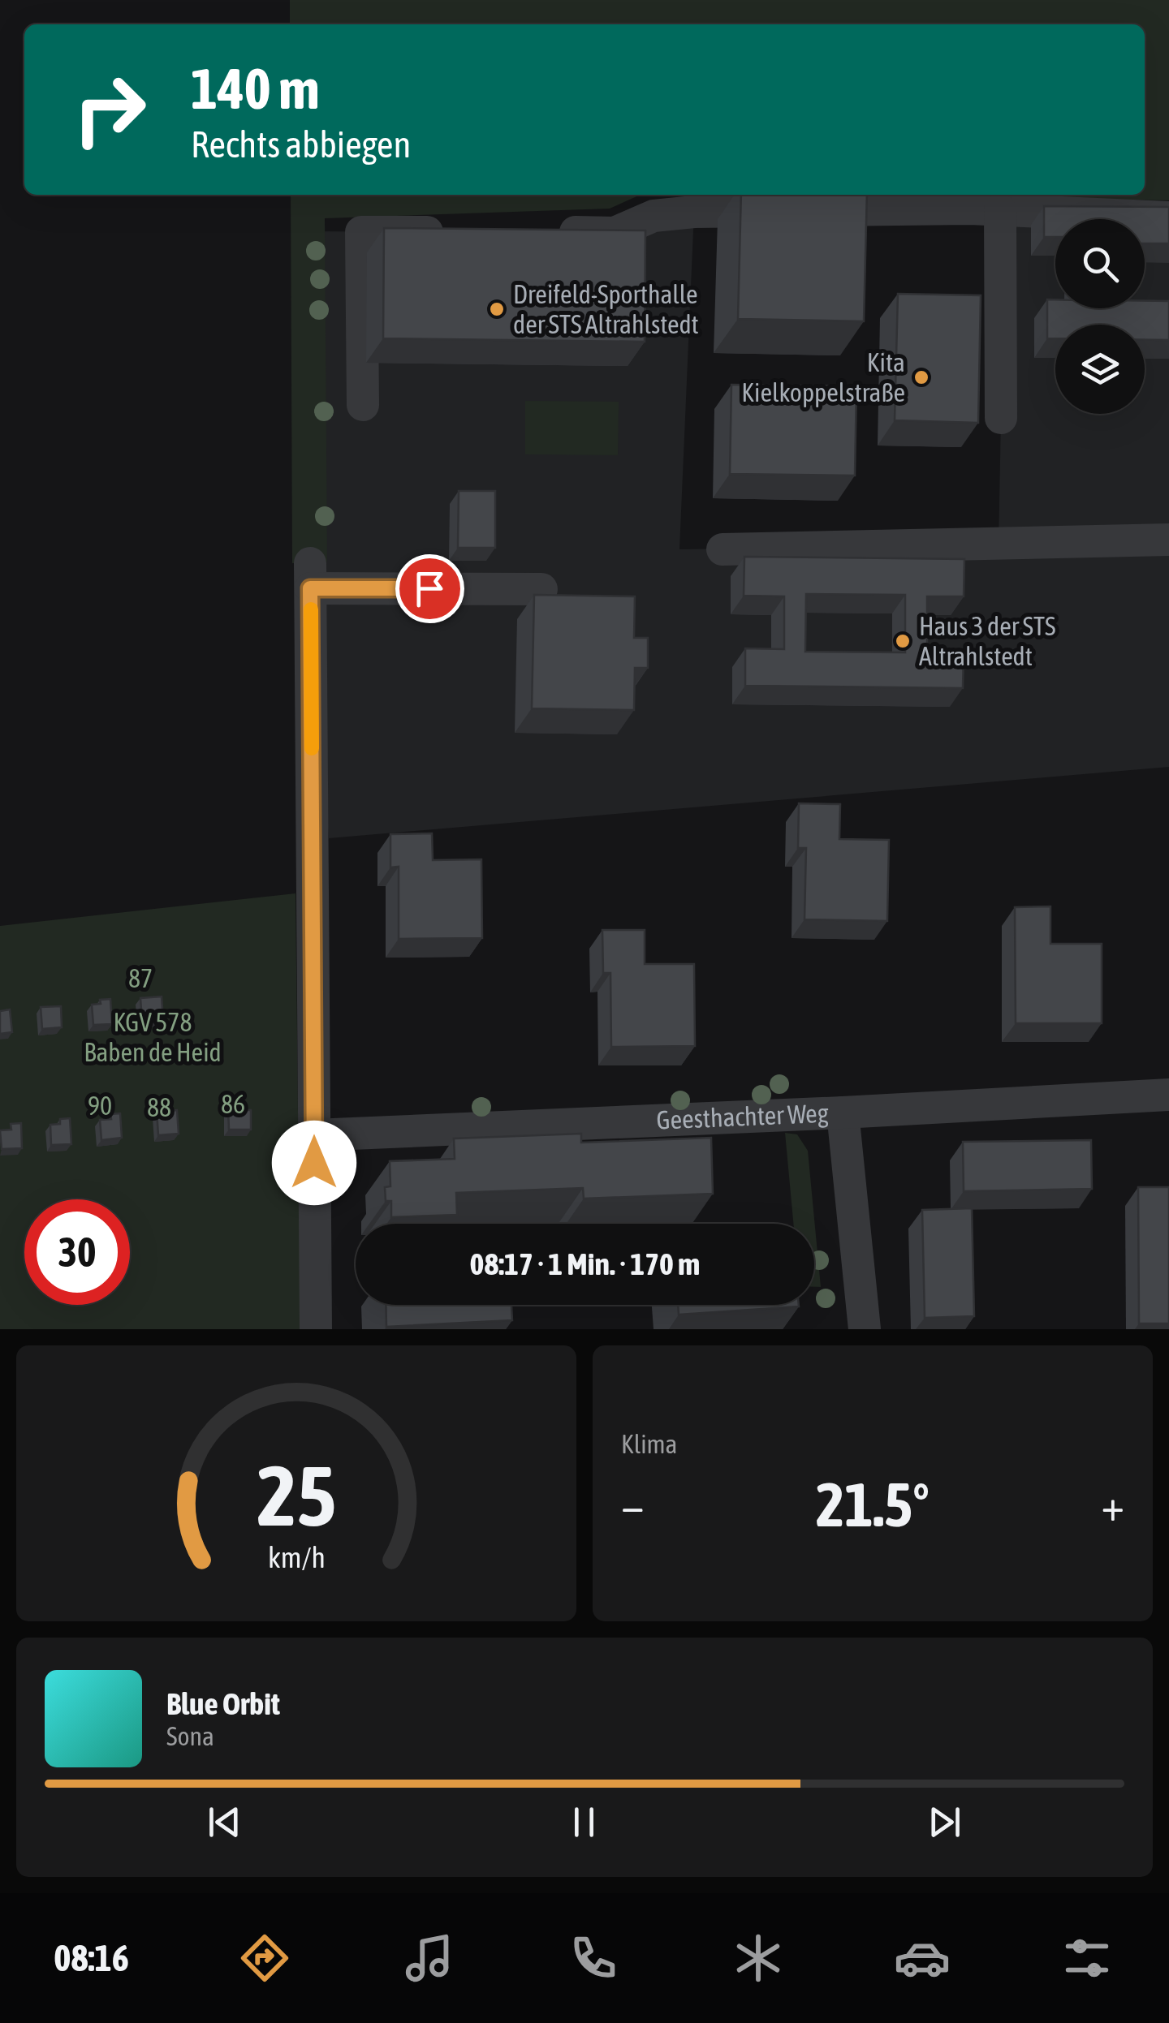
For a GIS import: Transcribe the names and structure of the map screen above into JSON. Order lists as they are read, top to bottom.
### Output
{
  "streets": {
    "street": ["Geesthachter Weg"]
  },
  "parks": [
    "87",
    "KGV 578 Baben de Heid",
    "86",
    "90",
    "88"
  ],
  "places": ["Dreifeld-Sporthalle der STS Altrahlstedt", "Kita Kielkoppelstraße", "Haus 3 der STS Altrahlstedt"],
  "page": {
    "turn": ["140 m", "Rechts abbiegen"],
    "limit": "30",
    "trip": "08:17 · 1 Min. · 170 m",
    "tile": "Klima",
    "heat": ["−", "21.5°", "+"],
    "song": ["Blue Orbit", "Sona"],
    "tabs": "08:16",
    "gauge": ["25", "km/h"]
  }
}
